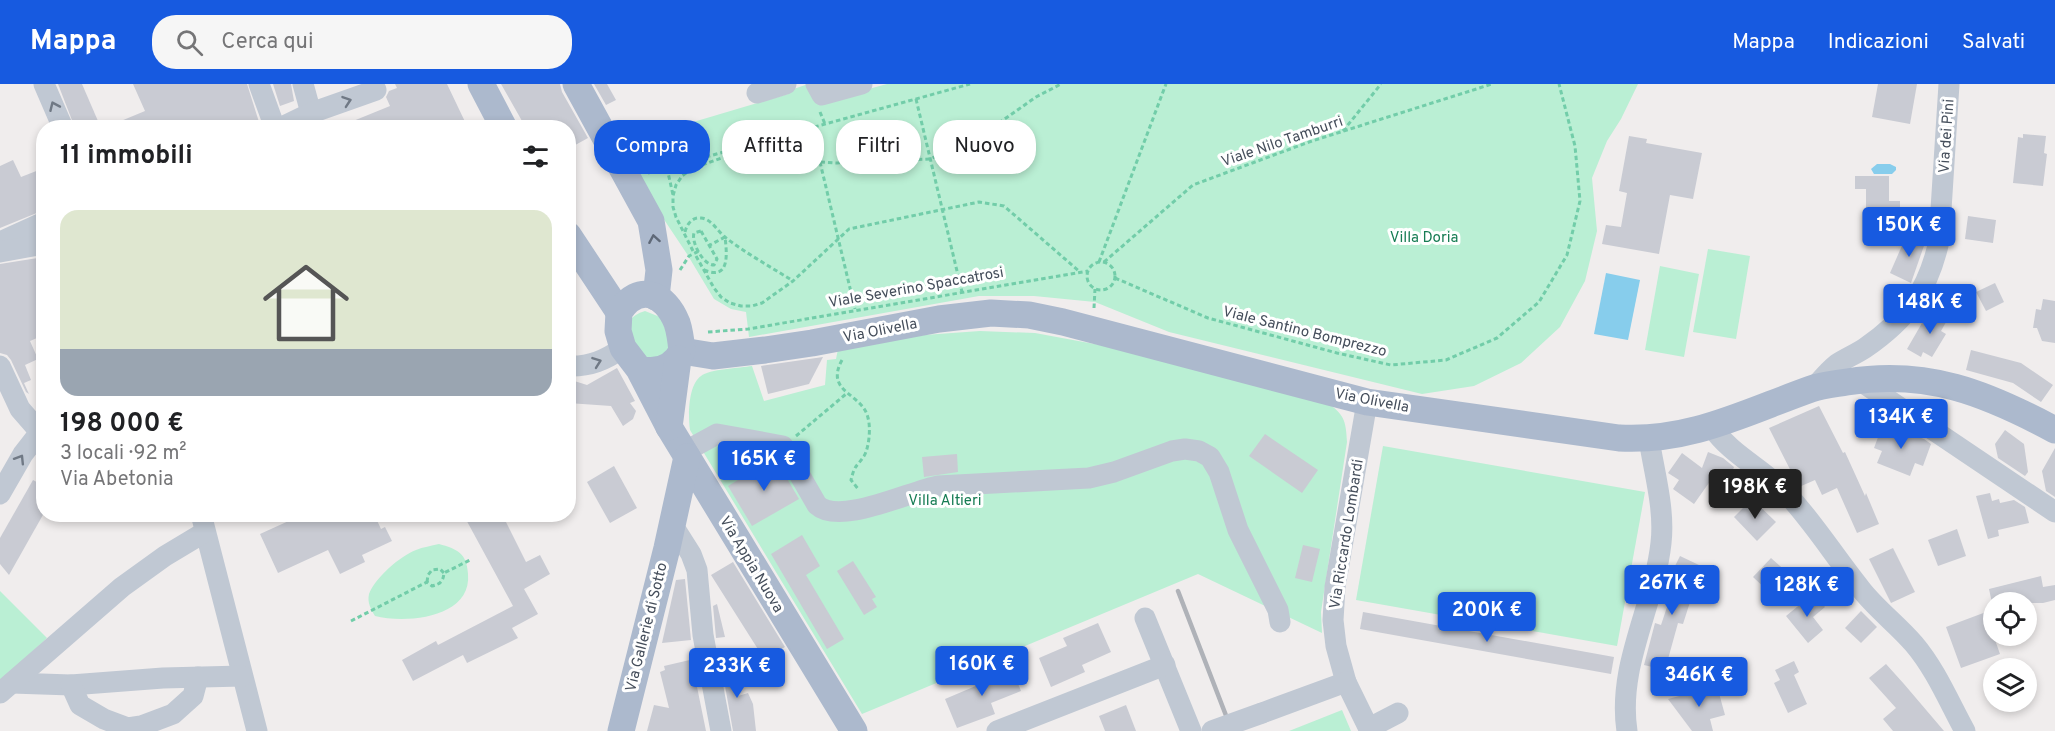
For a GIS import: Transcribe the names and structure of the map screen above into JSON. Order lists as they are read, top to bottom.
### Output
{
  "streets": {
    "main road": ["Via Olivella", "Via Appia Nuova", "Via Gallerie di Sotto"],
    "street": ["Via dei Pini", "Via Riccardo Lombardi"],
    "path": ["Viale Nilo Tamburri", "Viale Severino Spaccatrosi", "Viale Santino Bomprezzo"]
  },
  "crossings": [
    ["Via dei Pini", "Via Olivella"],
    ["Viale Nilo Tamburri", "Viale Severino Spaccatrosi"],
    ["Viale Nilo Tamburri", "Viale Santino Bomprezzo"],
    ["Viale Severino Spaccatrosi", "Via Olivella"],
    ["Viale Severino Spaccatrosi", "Viale Santino Bomprezzo"],
    ["Viale Severino Spaccatrosi", "Via Appia Nuova"],
    ["Via Olivella", "Via Riccardo Lombardi"],
    ["Via Olivella", "Via Appia Nuova"],
    ["Via Appia Nuova", "Via Gallerie di Sotto"]
  ],
  "parks": ["Villa Doria", "Villa Altieri"],
  "page": {
    "header": "Mappa",
    "search": "Cerca qui",
    "nav": ["Mappa", "Indicazioni", "Salvati"],
    "chip": [
      "Compra",
      "Affitta",
      "Filtri",
      "Nuovo"
    ],
    "heading": "11 immobili",
    "list": [
      {
        "name": "198 000 €",
        "note": "3 locali · 92 m² · Via Abetonia"
      }
    ],
    "price": [
      "150K €",
      "148K €",
      "134K €",
      "165K €",
      "198K €",
      "267K €",
      "128K €",
      "200K €",
      "160K €",
      "233K €",
      "346K €"
    ]
  }
}
